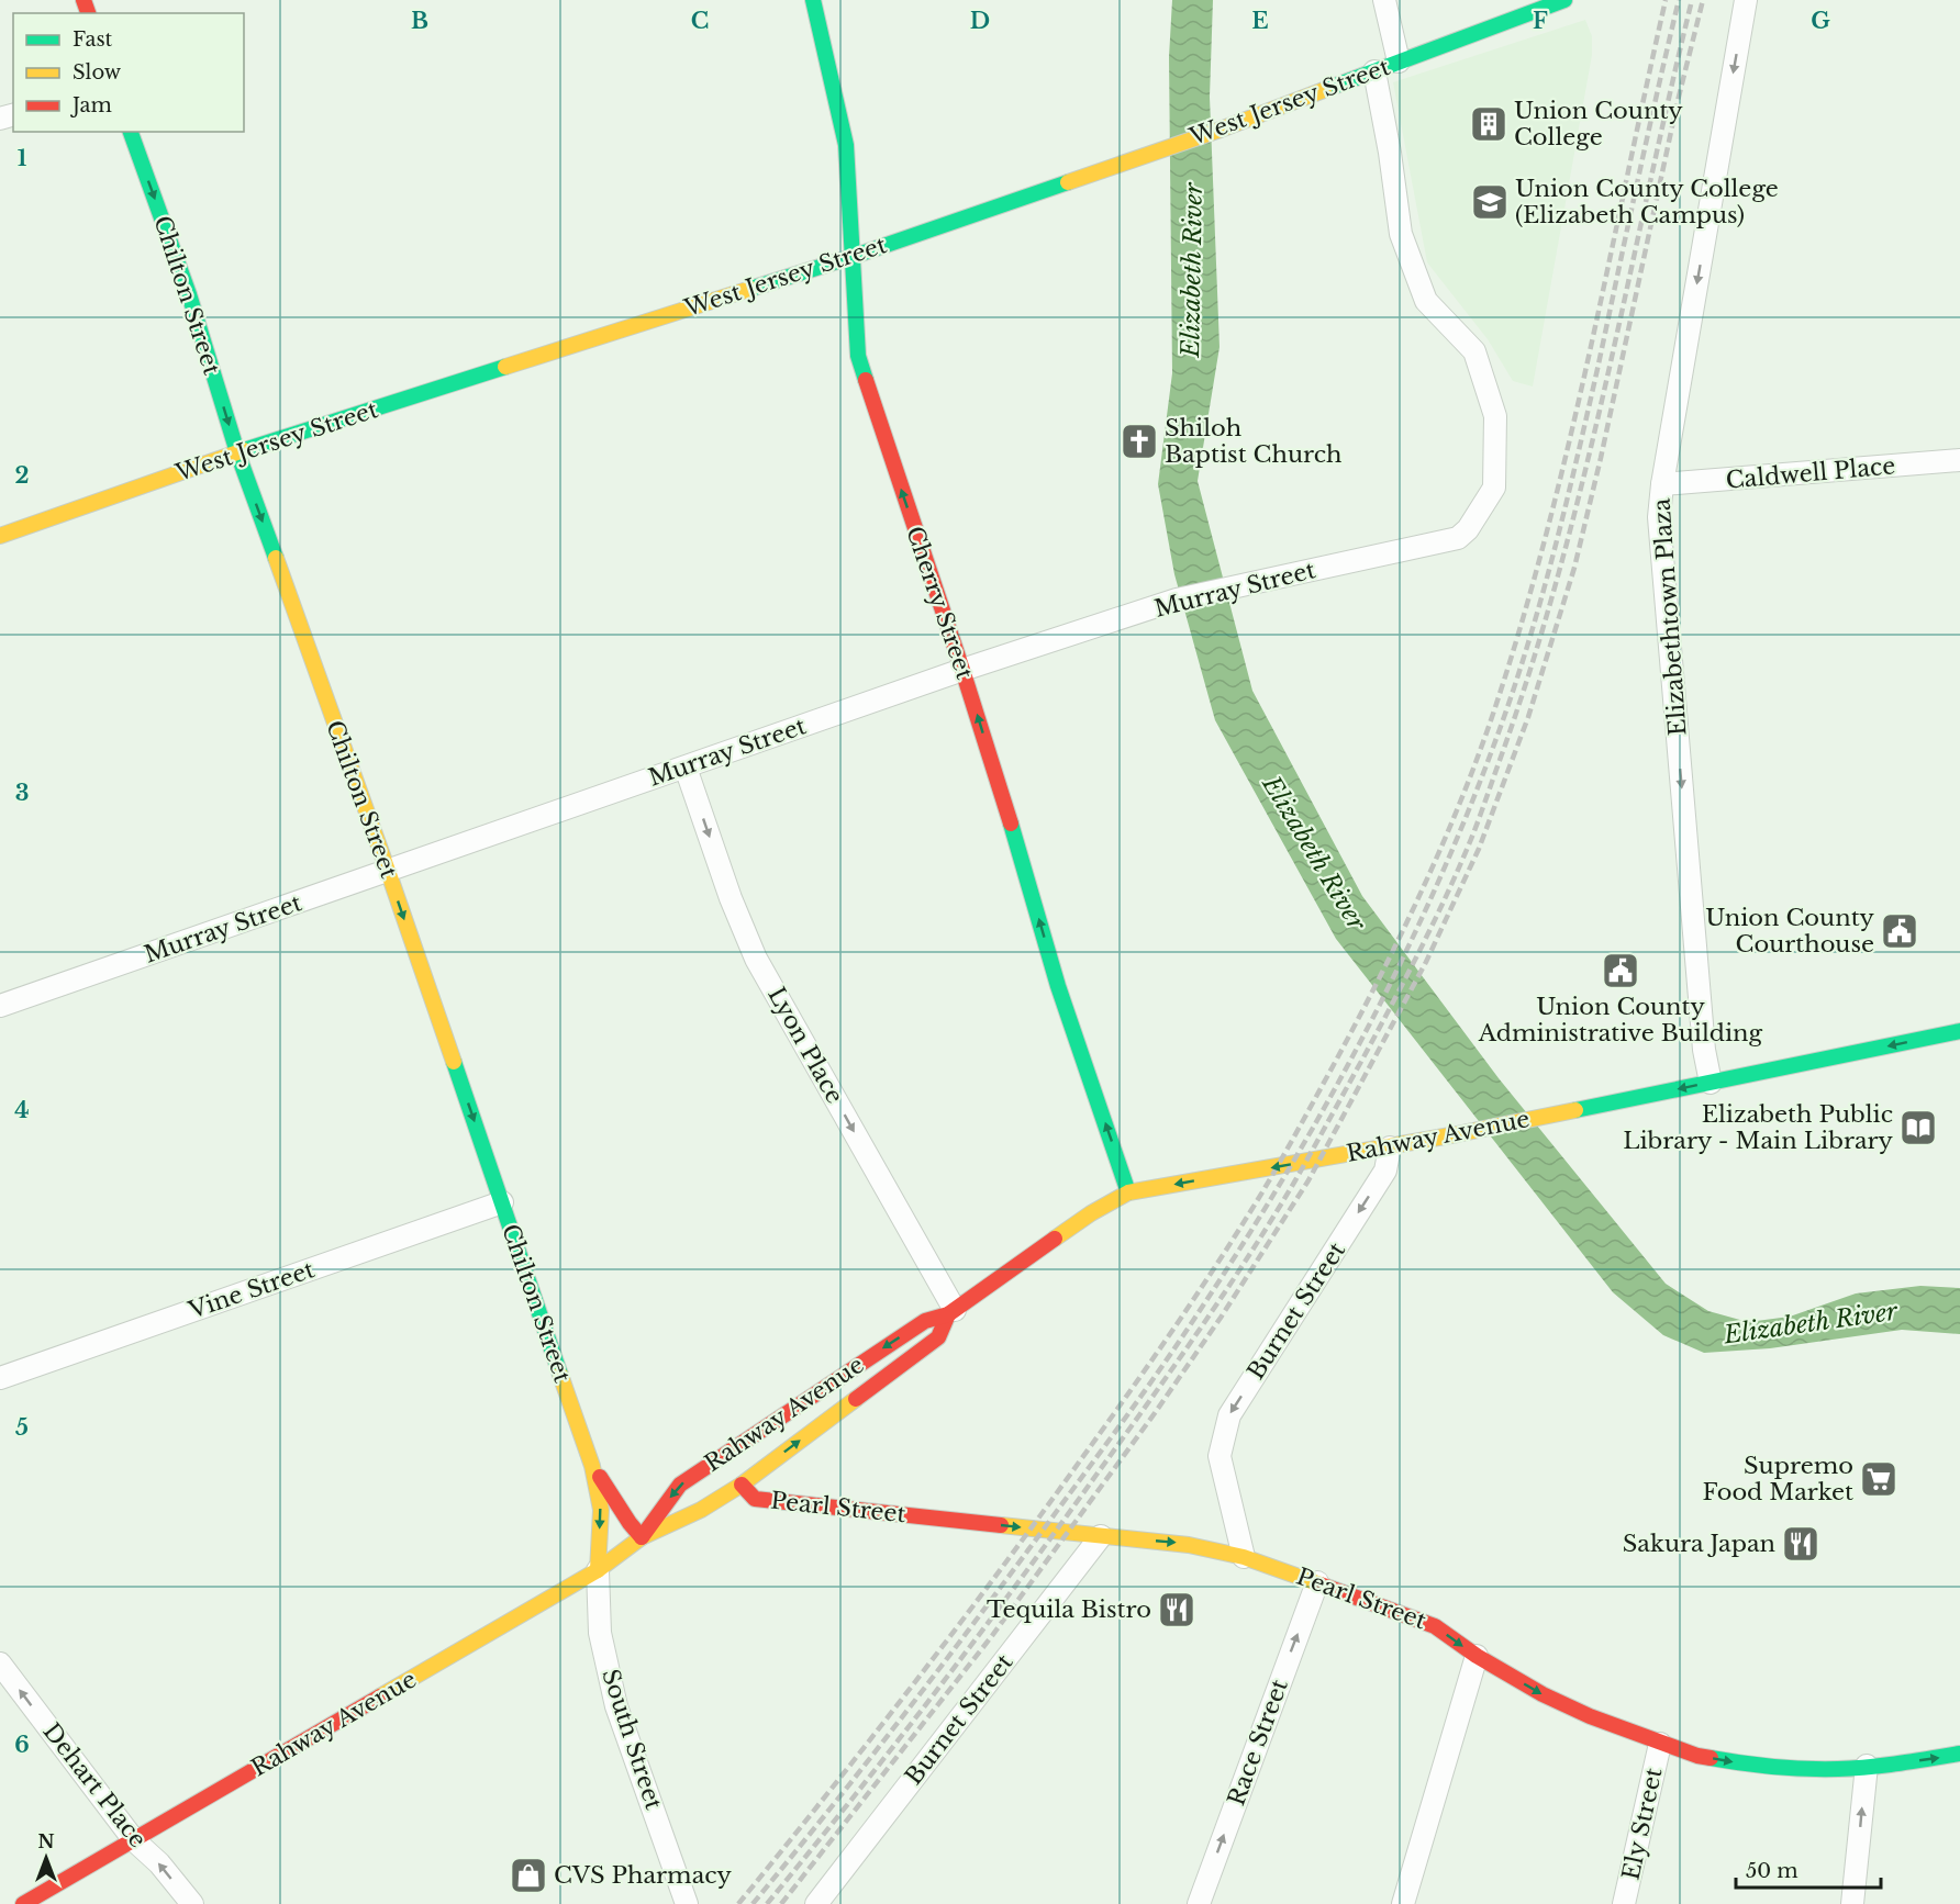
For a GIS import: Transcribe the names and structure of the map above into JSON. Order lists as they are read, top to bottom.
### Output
{
  "streets": {
    "main road": [
      "West Jersey Street",
      "Chilton Street",
      "Cherry Street",
      "Rahway Avenue",
      "Pearl Street"
    ],
    "street": [
      "Caldwell Place",
      "Murray Street",
      "Elizabethtown Plaza",
      "Lyon Place",
      "Vine Street",
      "Burnet Street",
      "South Street",
      "Race Street",
      "Dehart Place",
      "Ely Street"
    ]
  },
  "crossings": [
    ["West Jersey Street", "Chilton Street"],
    ["West Jersey Street", "Murray Street"],
    ["West Jersey Street", "Cherry Street"],
    ["Chilton Street", "Murray Street"],
    ["Chilton Street", "Rahway Avenue"],
    ["Chilton Street", "Vine Street"],
    ["Chilton Street", "South Street"],
    ["Caldwell Place", "Elizabethtown Plaza"],
    ["Murray Street", "Cherry Street"],
    ["Murray Street", "Lyon Place"],
    ["Cherry Street", "Rahway Avenue"],
    ["Elizabethtown Plaza", "Rahway Avenue"],
    ["Lyon Place", "Rahway Avenue"],
    ["Rahway Avenue", "Burnet Street"],
    ["Rahway Avenue", "Pearl Street"],
    ["Rahway Avenue", "South Street"],
    ["Rahway Avenue", "Dehart Place"],
    ["Burnet Street", "Pearl Street"],
    ["Pearl Street", "Race Street"],
    ["Pearl Street", "Ely Street"]
  ],
  "one_way": [
    "Chilton Street",
    "Cherry Street",
    "Elizabethtown Plaza",
    "Lyon Place",
    "Burnet Street",
    "Pearl Street",
    "Dehart Place"
  ],
  "water": ["Elizabeth River"],
  "places": {
    "building": ["Union County College"],
    "school or university": ["Union County College (Elizabeth Campus)"],
    "church": ["Shiloh Baptist Church"],
    "public building": ["Union County Courthouse", "Union County Administrative Building"],
    "library": ["Elizabeth Public Library - Main Library"],
    "supermarket": ["Supremo Food Market"],
    "restaurant": ["Sakura Japan", "Tequila Bistro"],
    "shop": ["CVS Pharmacy"]
  },
  "legend": ["Fast", "Slow", "Jam"],
  "scale_bar": "50 m",
  "north": "top",
  "grid": {
    "columns": [
      "B",
      "C",
      "D",
      "E",
      "F",
      "G"
    ],
    "rows": [
      "1",
      "2",
      "3",
      "4",
      "5",
      "6"
    ]
  }
}
